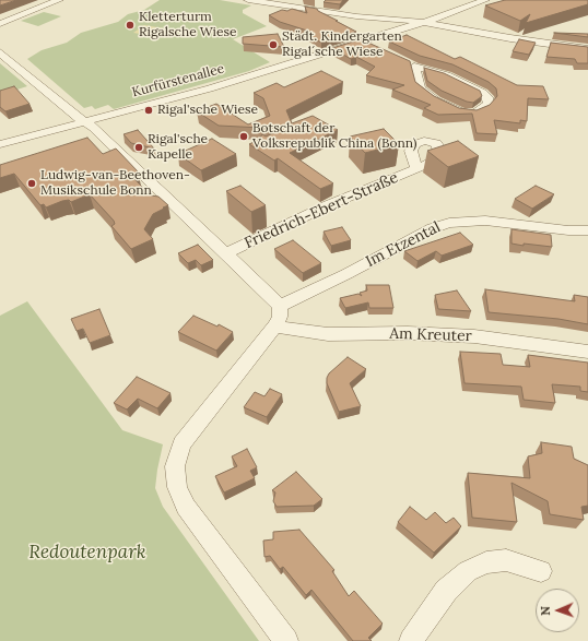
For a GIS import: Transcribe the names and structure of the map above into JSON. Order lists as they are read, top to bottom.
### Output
{
  "streets": {
    "street": [
      "Kurfürstenallee",
      "Friedrich-Ebert-Straße",
      "Im Etzental",
      "Am Kreuter"
    ]
  },
  "crossings": [
    ["Kurfürstenallee", "Friedrich-Ebert-Straße"],
    ["Friedrich-Ebert-Straße", "Im Etzental"]
  ],
  "parks": ["Redoutenpark"],
  "places": [
    "Kletterturm Rigalsche Wiese",
    "Städt. Kindergarten Rigal´sche Wiese",
    "Rigal'sche Wiese",
    "Botschaft der Volksrepublik China (Bonn)",
    "Rigal'sche Kapelle",
    "Ludwig-van-Beethoven- Musikschule Bonn"
  ],
  "north": "left"
}
